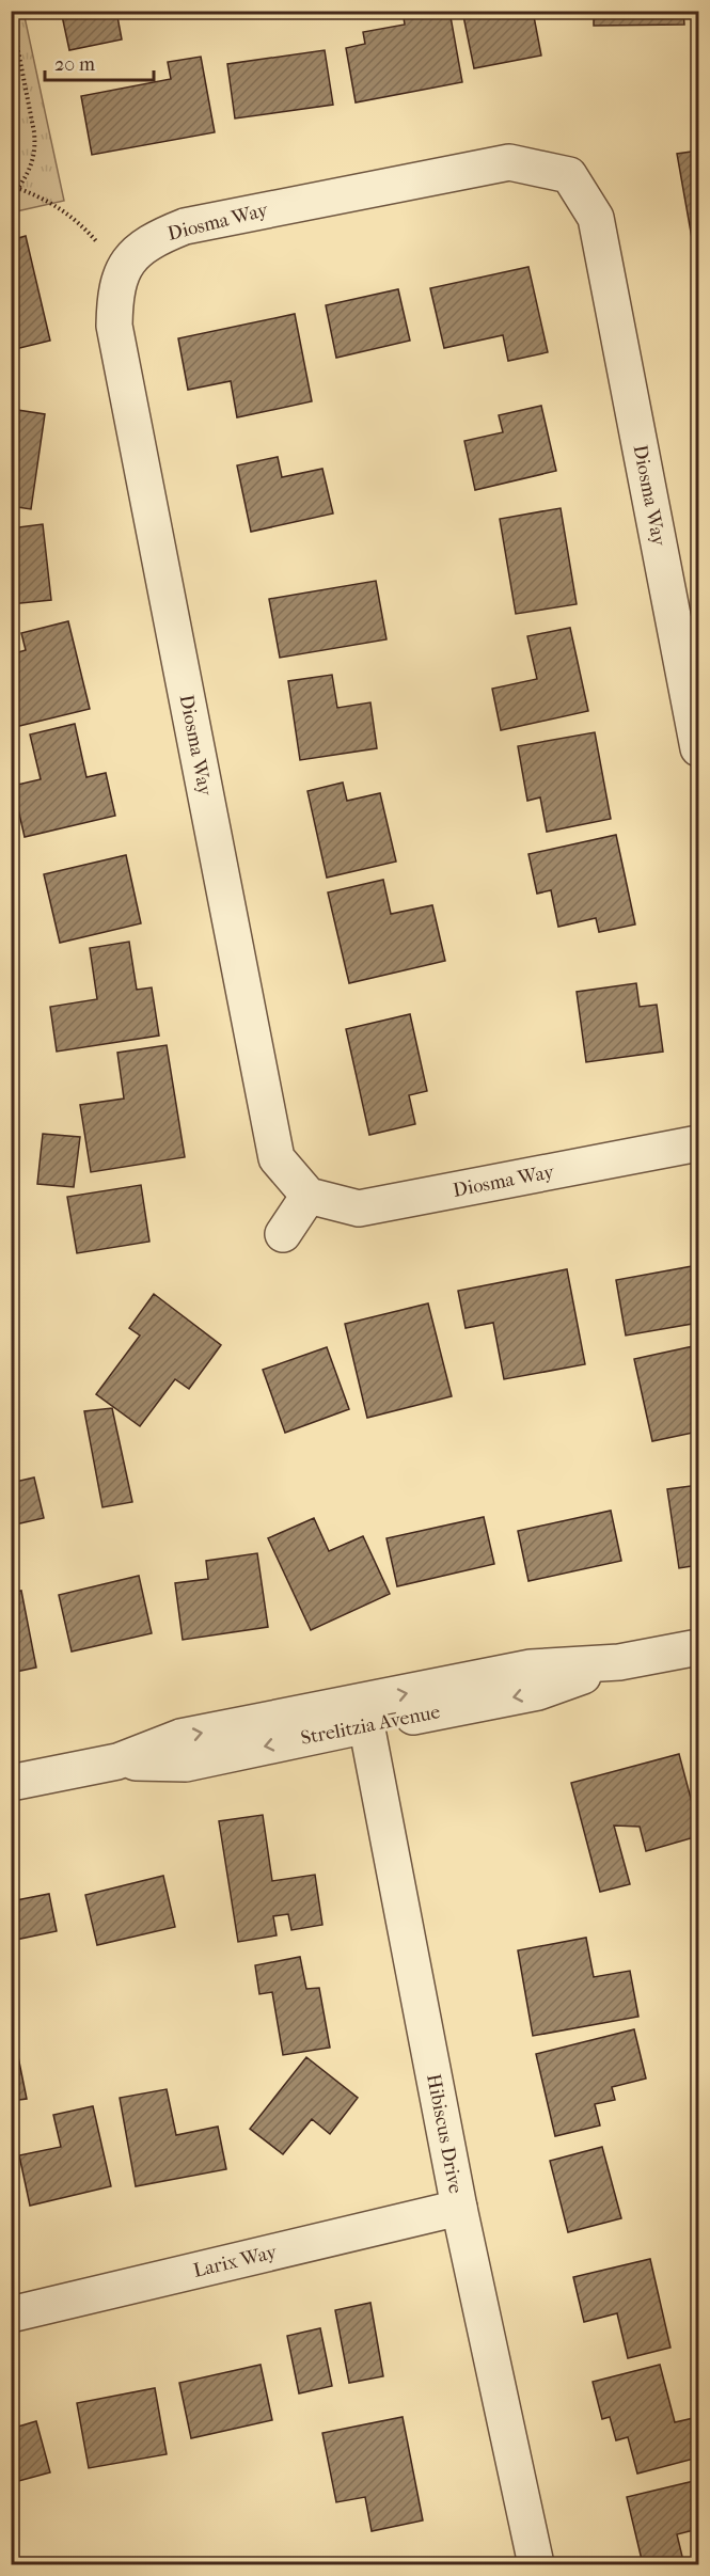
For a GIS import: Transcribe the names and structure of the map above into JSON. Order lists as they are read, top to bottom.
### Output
{
  "streets": {
    "street": [
      "Diosma Way",
      "Strelitzia Avenue",
      "Hibiscus Drive",
      "Larix Way"
    ]
  },
  "crossings": [
    ["Strelitzia Avenue", "Hibiscus Drive"],
    ["Hibiscus Drive", "Larix Way"]
  ],
  "scale_bar": "20 m"
}
